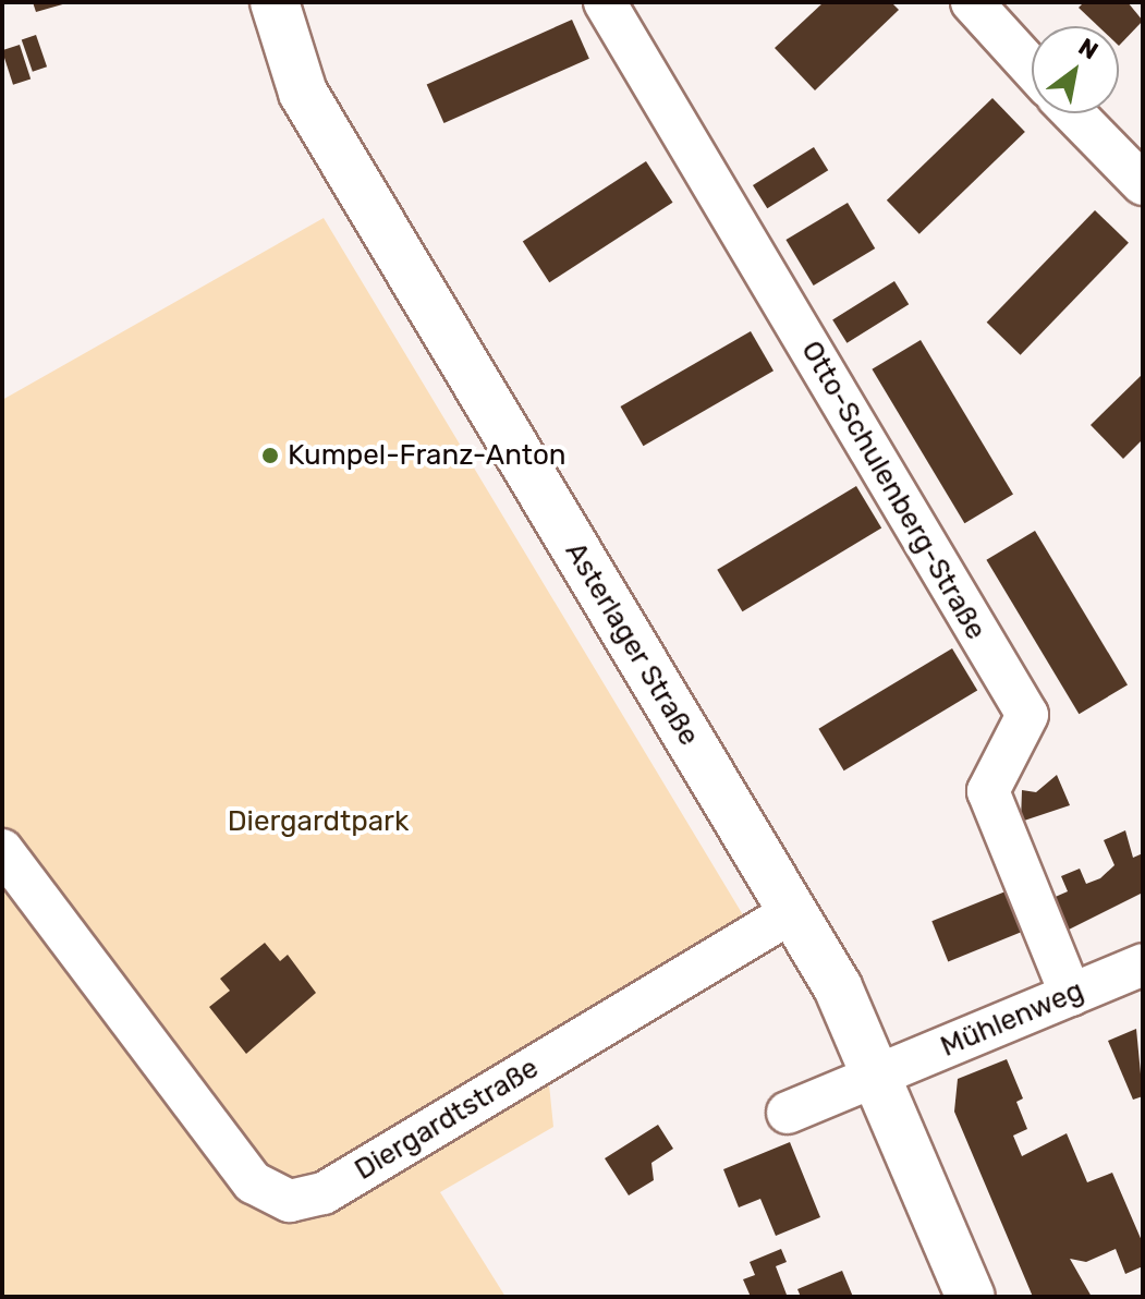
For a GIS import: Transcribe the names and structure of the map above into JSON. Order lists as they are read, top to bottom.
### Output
{
  "streets": {
    "main road": ["Asterlager Straße"],
    "street": ["Otto-Schulenberg-Straße", "Mühlenweg", "Diergardtstraße"]
  },
  "crossings": [
    ["Otto-Schulenberg-Straße", "Mühlenweg"],
    ["Asterlager Straße", "Mühlenweg"],
    ["Asterlager Straße", "Diergardtstraße"]
  ],
  "parks": ["Diergardtpark"],
  "places": ["Kumpel-Franz-Anton"],
  "north": "top right"
}
